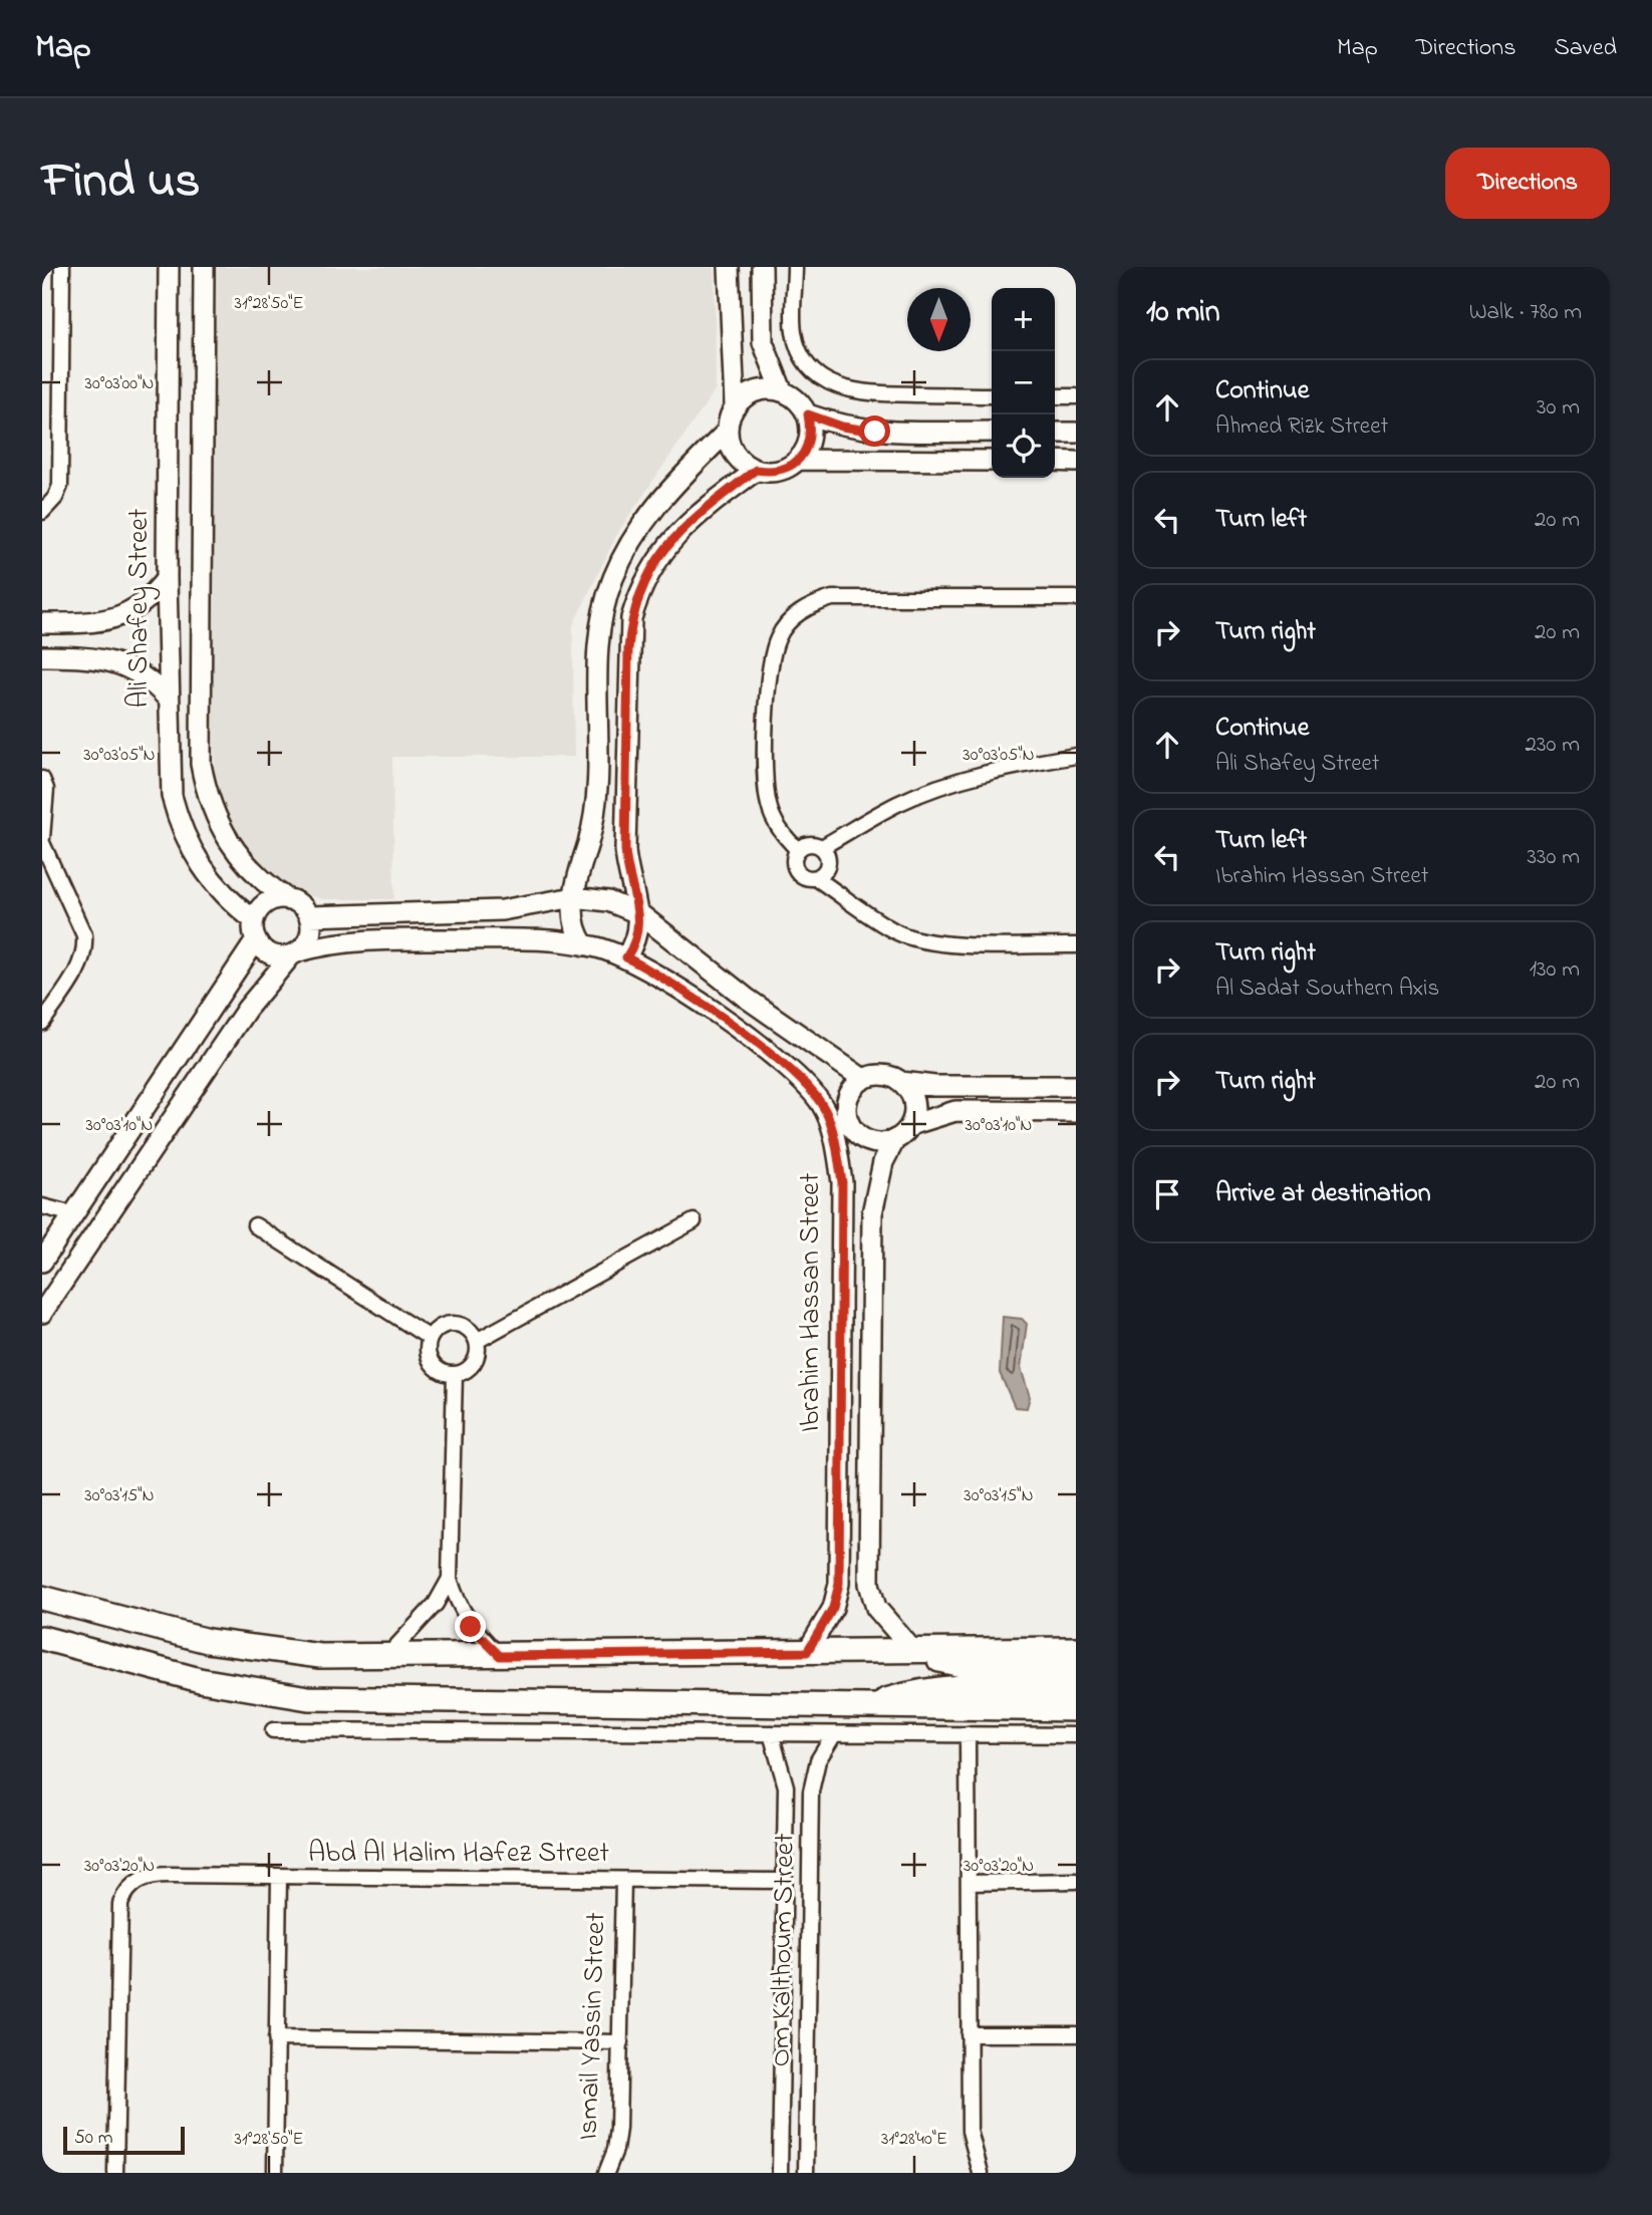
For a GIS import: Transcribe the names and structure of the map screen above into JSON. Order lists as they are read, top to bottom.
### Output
{
  "streets": {
    "street": [
      "Ali Shafey Street",
      "Ibrahim Hassan Street",
      "Abd Al Halim Hafez Street",
      "Om Kalthoum Street",
      "Ismail Yassin Street"
    ]
  },
  "crossings": [
    ["Ali Shafey Street", "Ibrahim Hassan Street"],
    ["Abd Al Halim Hafez Street", "Om Kalthoum Street"],
    ["Abd Al Halim Hafez Street", "Ismail Yassin Street"]
  ],
  "scale_bar": "50 m",
  "north": "bottom",
  "page": {
    "header": "Map",
    "nav": ["Map", "Directions", "Saved"],
    "title": "Find us",
    "buttons": "Directions",
    "heading": ["10 min", "Walk · 780 m"],
    "map_buttons": ["+", "−"],
    "list": [
      ["Continue", "Ahmed Rizk Street", "30 m"],
      ["Turn left", "20 m"],
      ["Turn right", "20 m"],
      ["Continue", "Ali Shafey Street", "230 m"],
      ["Turn left", "Ibrahim Hassan Street", "330 m"],
      ["Turn right", "Al Sadat Southern Axis", "130 m"],
      ["Turn right", "20 m"],
      "Arrive at destination"
    ],
    "scale": "50 m"
  },
  "coordinates": [
    "31°28'50\"E",
    "30°03'00\"N",
    "30°03'05\"N",
    "30°03'10\"N",
    "30°03'15\"N",
    "30°03'20\"N",
    "31°28'40\"E"
  ]
}
